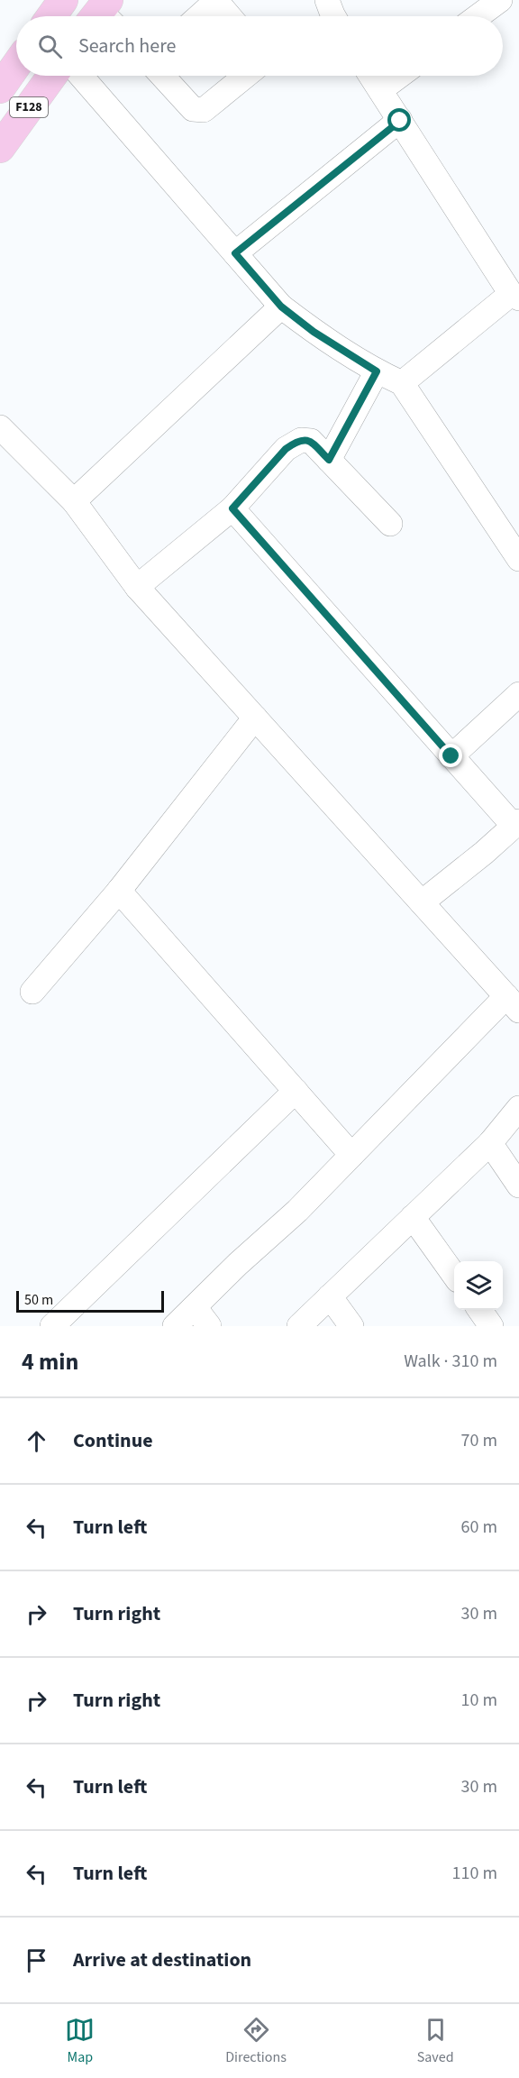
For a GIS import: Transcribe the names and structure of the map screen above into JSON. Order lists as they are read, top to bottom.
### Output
{
  "streets": {
    "main road": ["F128"]
  },
  "scale_bar": "50 m",
  "page": {
    "search": "Search here",
    "scale": "50 m",
    "heading": ["4 min", "Walk · 310 m"],
    "list": [
      ["Continue", "70 m"],
      ["Turn left", "60 m"],
      ["Turn right", "30 m"],
      ["Turn right", "10 m"],
      ["Turn left", "30 m"],
      ["Turn left", "110 m"],
      "Arrive at destination"
    ],
    "nav": ["Map", "Directions", "Saved"]
  }
}
